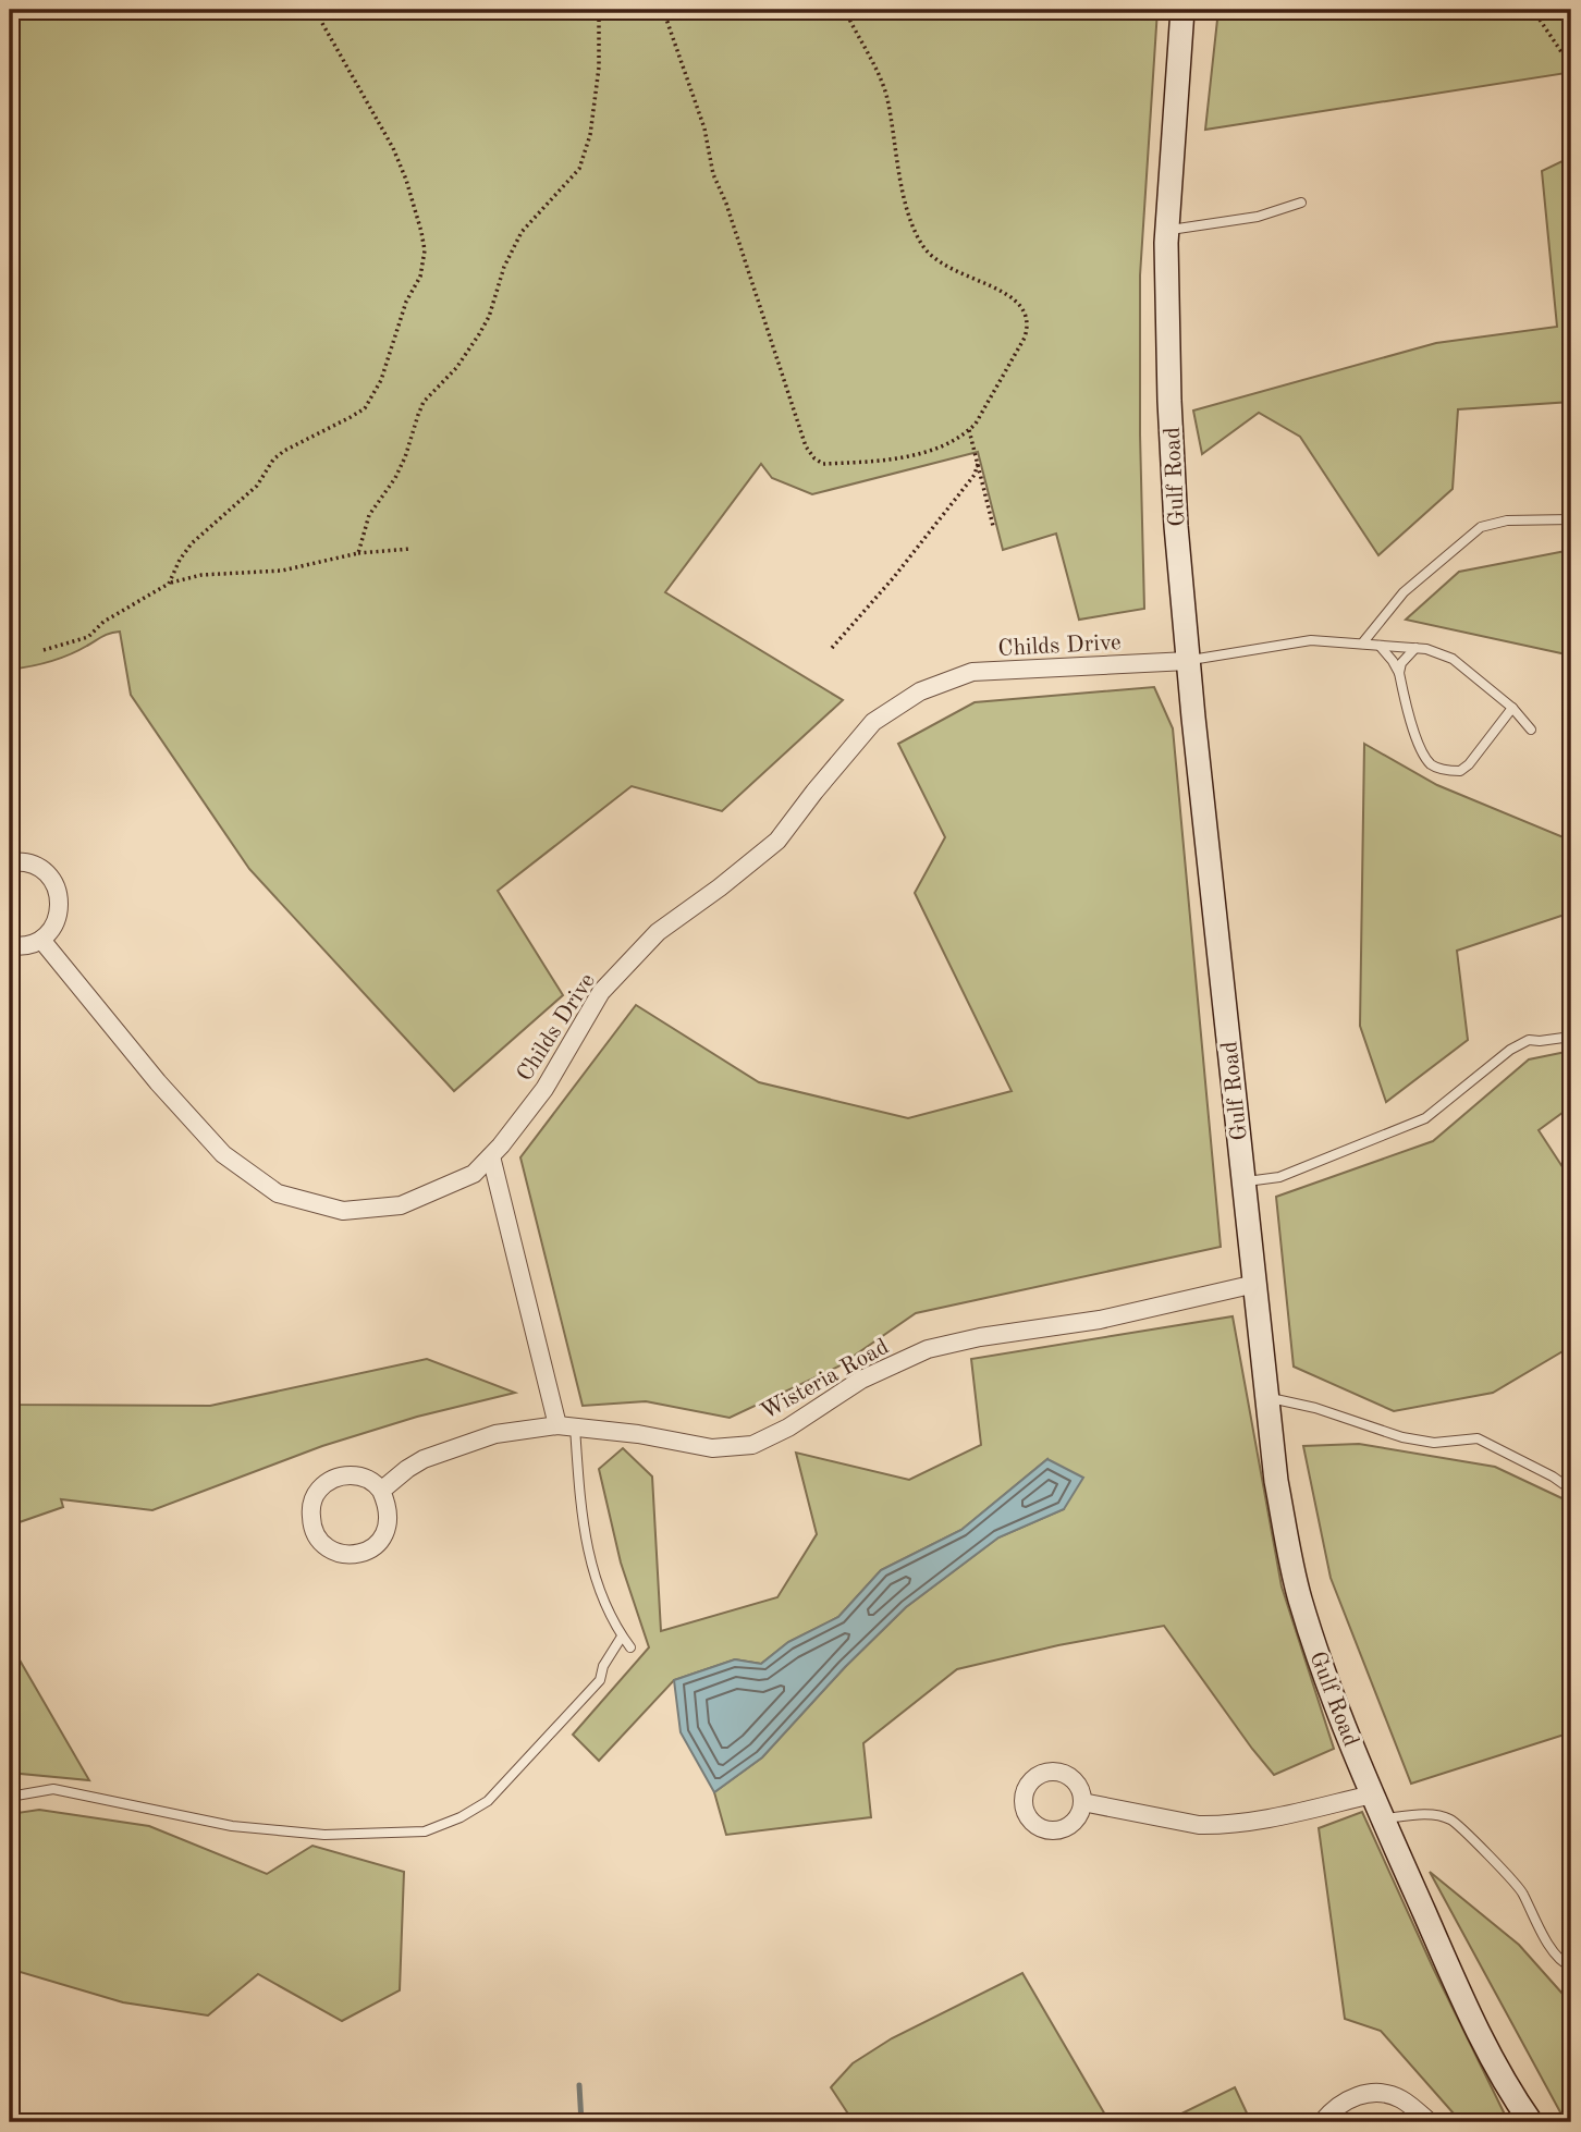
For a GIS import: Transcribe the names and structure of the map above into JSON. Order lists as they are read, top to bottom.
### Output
{
  "streets": {
    "street": ["Gulf Road", "Childs Drive", "Wisteria Road"]
  },
  "crossings": [
    ["Gulf Road", "Childs Drive"],
    ["Gulf Road", "Wisteria Road"]
  ]
}
